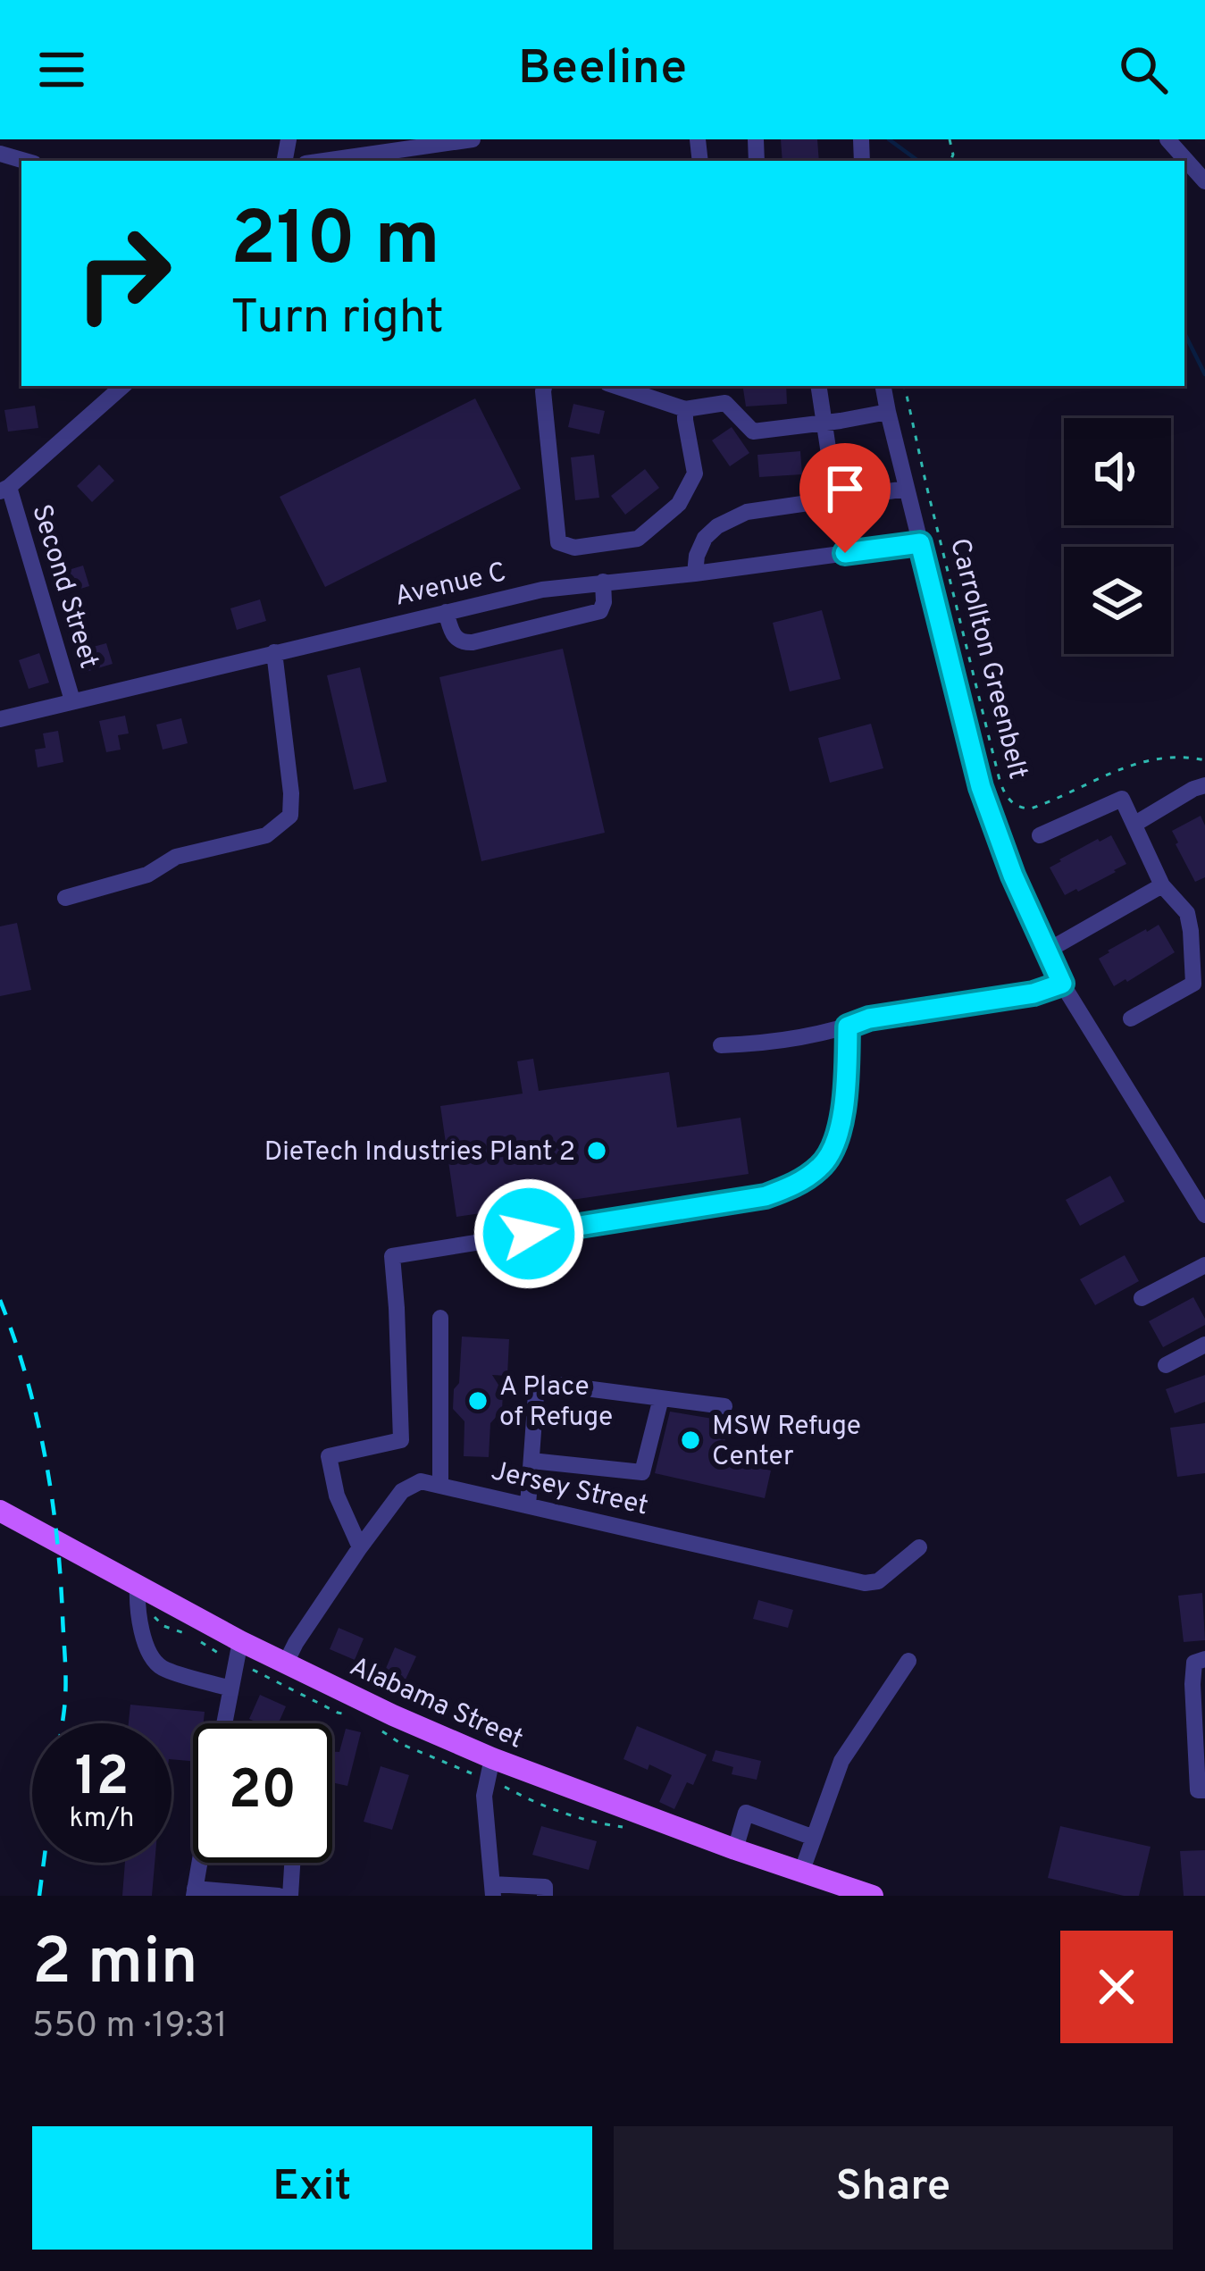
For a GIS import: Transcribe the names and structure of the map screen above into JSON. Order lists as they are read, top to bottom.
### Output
{
  "streets": {
    "main road": ["Alabama Street"],
    "street": ["Avenue C", "Second Street", "Jersey Street"],
    "path": ["Carrollton Greenbelt"]
  },
  "crossings": [
    ["Avenue C", "Second Street"]
  ],
  "places": ["DieTech Industries Plant 2", "A Place of Refuge", "MSW Refuge Center"],
  "page": {
    "header": "Beeline",
    "turn": ["210 m", "Turn right"],
    "speed": "12 km/h",
    "limit": "20",
    "heading": ["2 min", "550 m · 19:31"],
    "buttons": ["Exit", "Share"]
  }
}
